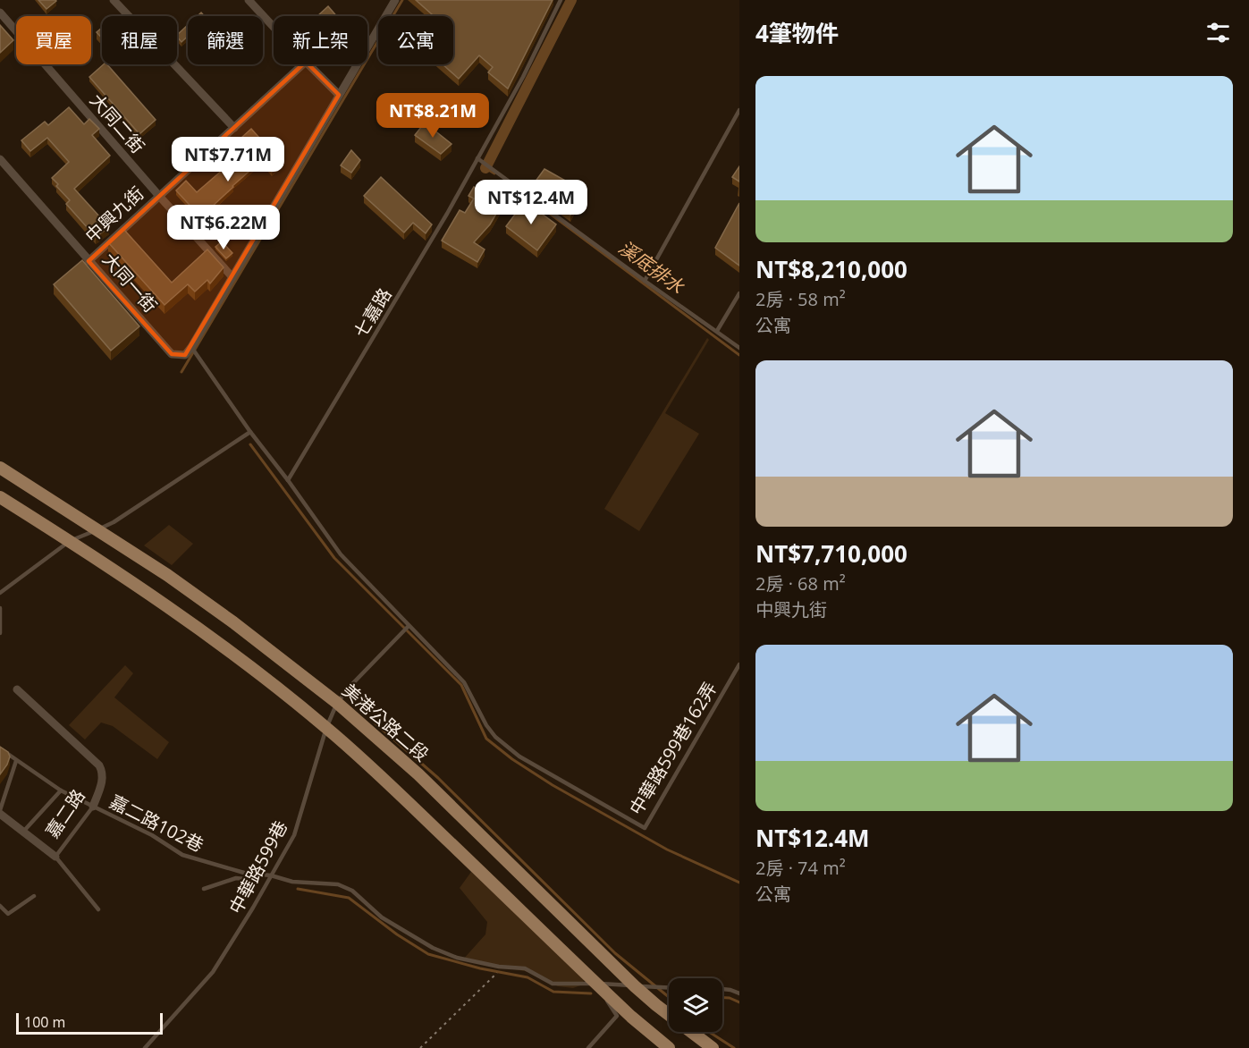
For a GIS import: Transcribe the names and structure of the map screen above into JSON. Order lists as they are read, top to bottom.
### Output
{
  "streets": {
    "main road": ["美港公路二段"],
    "street": [
      "大同二街",
      "中興九街",
      "大同一街",
      "嘉二路"
    ],
    "lane": [
      "七嘉路",
      "中華路599巷162弄",
      "嘉二路102巷",
      "中華路599巷"
    ]
  },
  "crossings": [
    ["大同二街", "中興九街"],
    ["中興九街", "大同一街"],
    ["美港公路二段", "嘉二路102巷"],
    ["美港公路二段", "中華路599巷"],
    ["中華路599巷162弄", "中華路599巷"],
    ["嘉二路", "嘉二路102巷"],
    ["嘉二路102巷", "中華路599巷"]
  ],
  "water": ["溪底排水"],
  "scale_bar": "100 m",
  "page": {
    "heading": "4筆物件",
    "chip": [
      "買屋",
      "租屋",
      "篩選",
      "新上架",
      "公寓"
    ],
    "list": [
      {
        "name": "NT$8,210,000",
        "note": "2房 · 58 m² · 公寓"
      },
      {
        "name": "NT$7,710,000",
        "note": "2房 · 68 m² · 中興九街"
      },
      {
        "name": "NT$12.4M",
        "note": "2房 · 74 m² · 公寓"
      }
    ],
    "price": [
      "NT$8.21M",
      "NT$7.71M",
      "NT$12.4M",
      "NT$6.22M"
    ],
    "scale": "100 m"
  }
}
